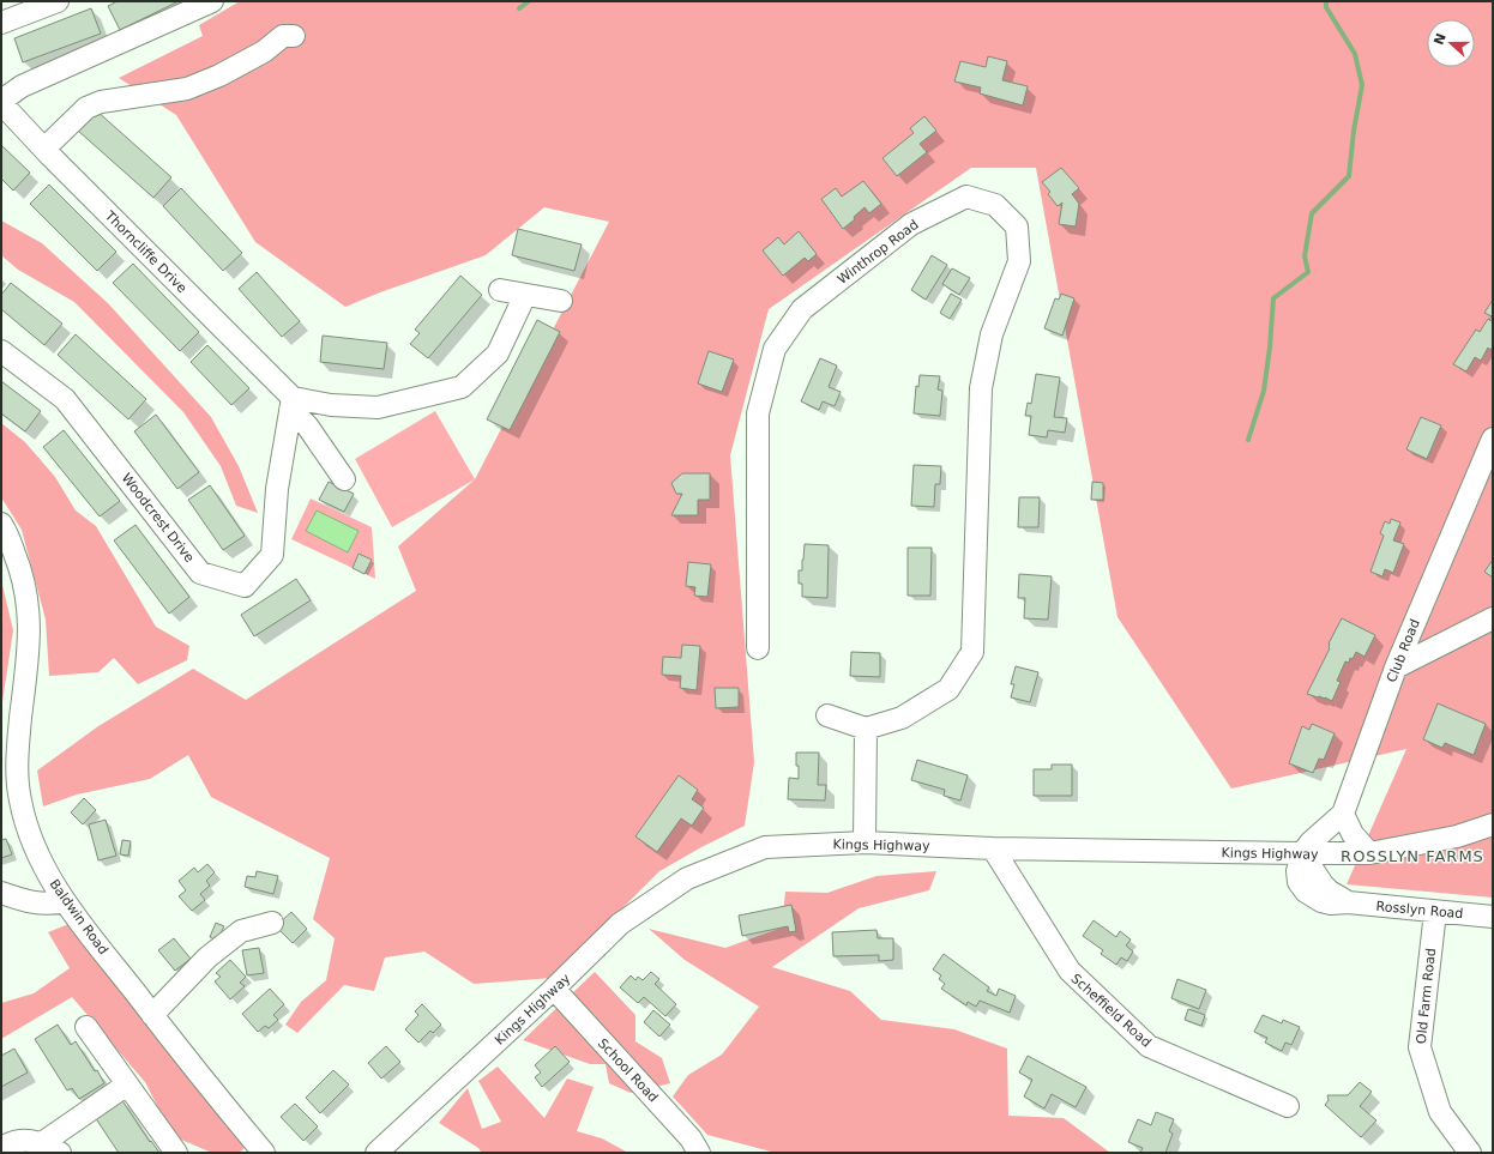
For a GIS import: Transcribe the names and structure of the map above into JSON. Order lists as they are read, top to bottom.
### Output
{
  "streets": {
    "street": [
      "Thorncliffe Drive",
      "Winthrop Road",
      "Woodcrest Drive",
      "Club Road",
      "Kings Highway",
      "Rosslyn Road",
      "Baldwin Road",
      "Old Farm Road",
      "Scheffield Road",
      "School Road"
    ]
  },
  "crossings": [
    ["Thorncliffe Drive", "Woodcrest Drive"],
    ["Club Road", "Kings Highway"],
    ["Club Road", "Rosslyn Road"],
    ["Kings Highway", "Rosslyn Road"],
    ["Kings Highway", "Scheffield Road"],
    ["Kings Highway", "School Road"],
    ["Rosslyn Road", "Old Farm Road"]
  ],
  "districts": ["ROSSLYN FARMS"],
  "north": "left"
}
